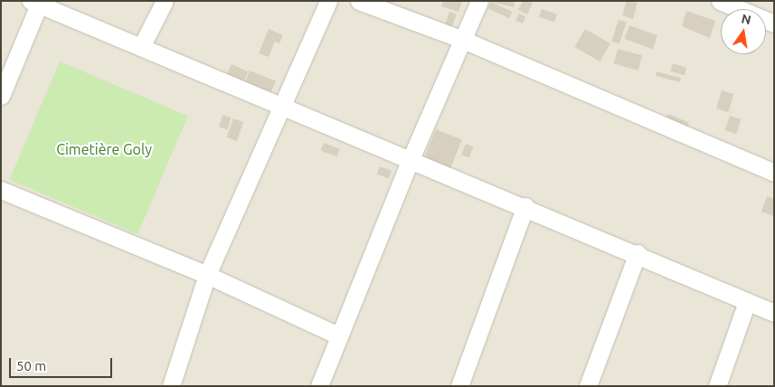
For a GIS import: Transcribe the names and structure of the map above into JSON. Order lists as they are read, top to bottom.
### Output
{
  "parks": ["Cimetière Goly"],
  "scale_bar": "50 m",
  "north": "top"
}
